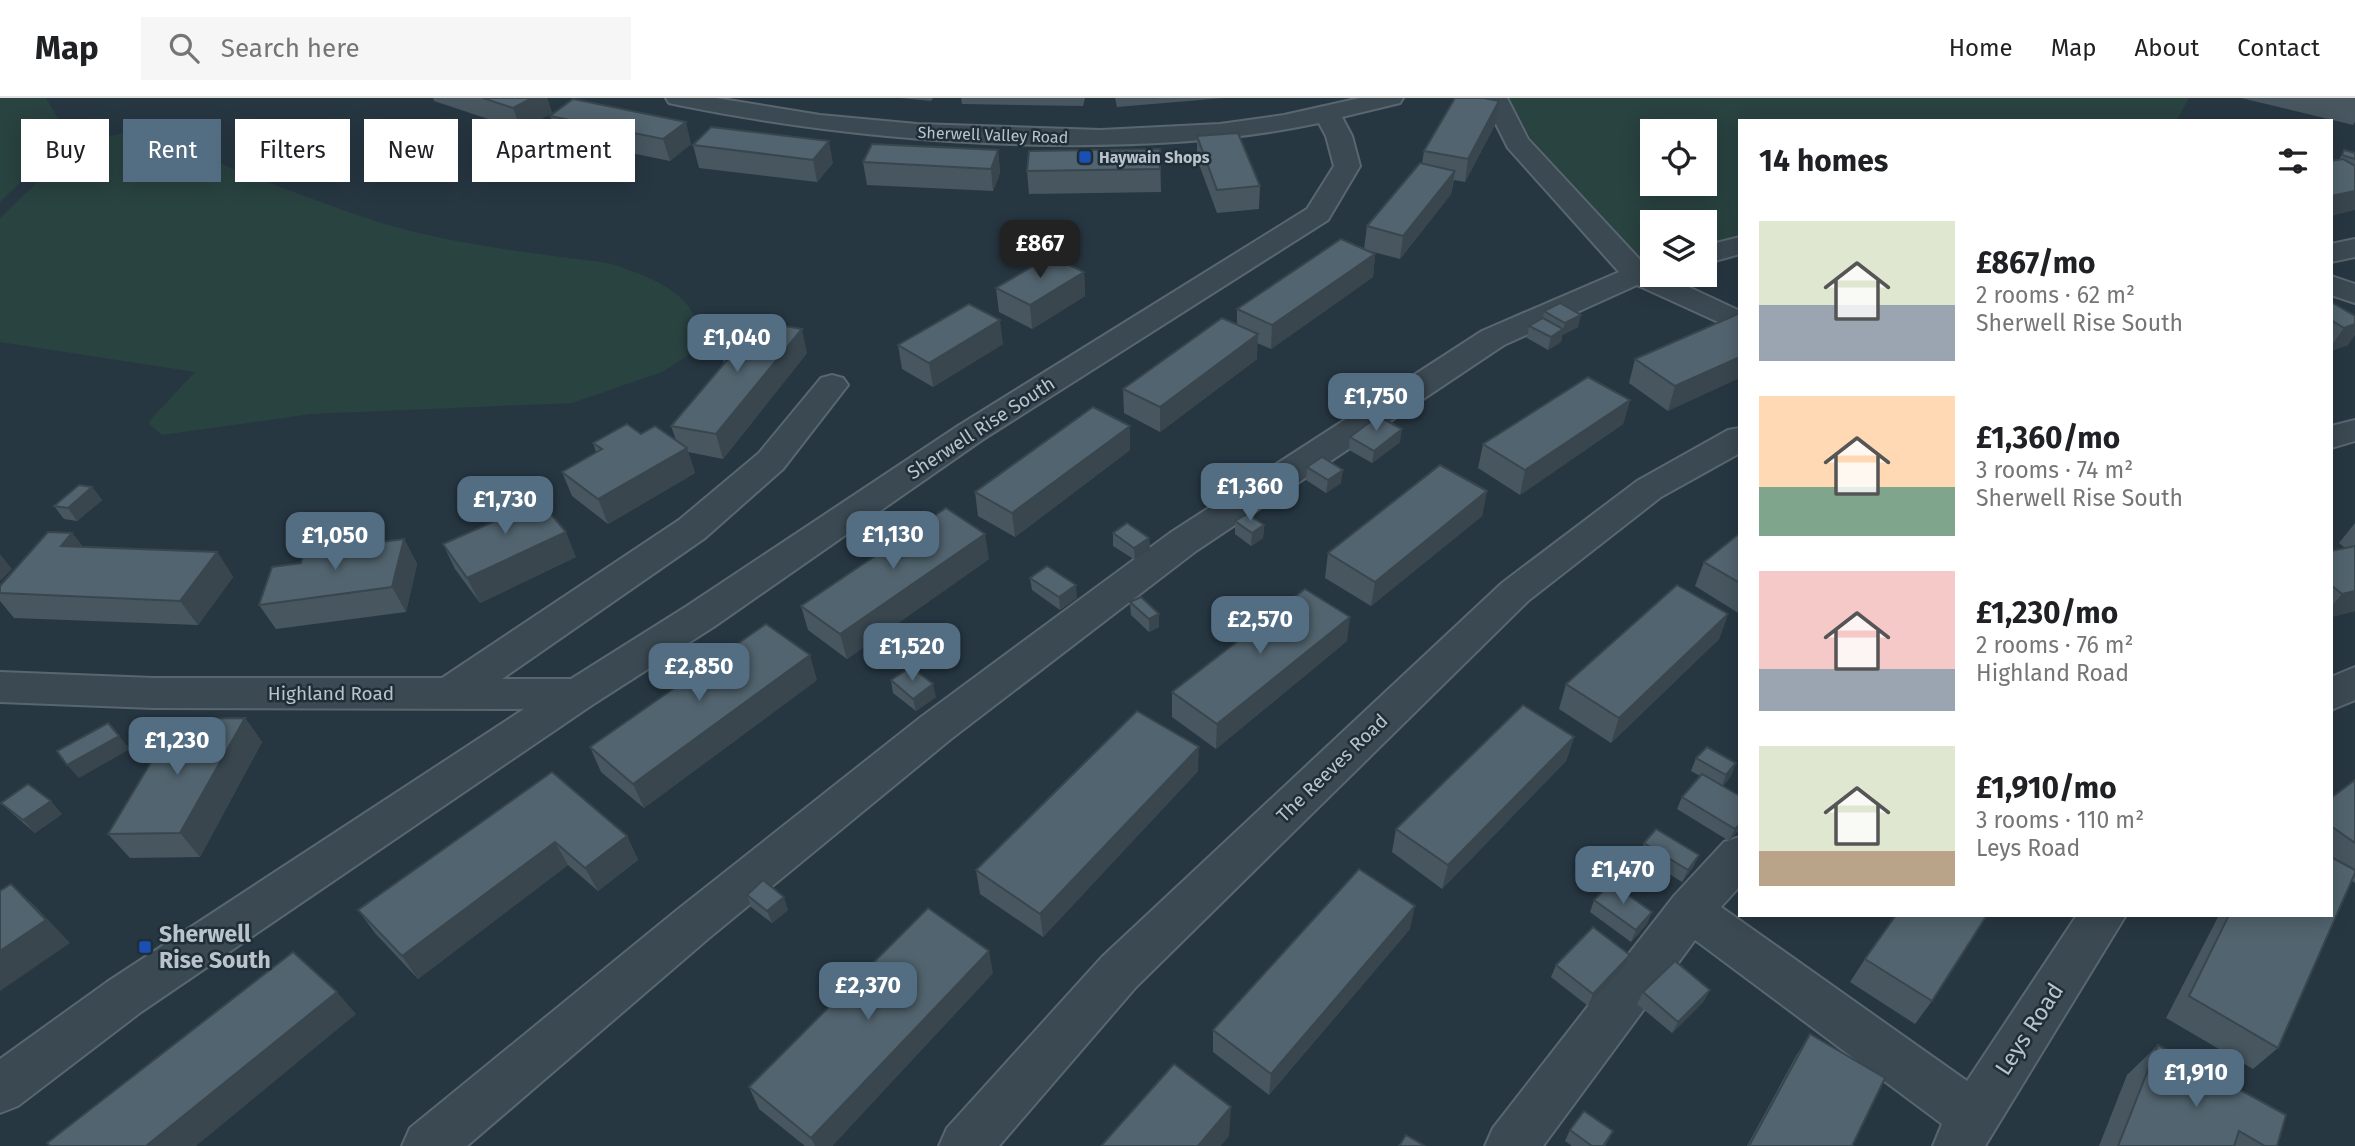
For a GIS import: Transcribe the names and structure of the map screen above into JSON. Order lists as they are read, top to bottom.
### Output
{
  "streets": {
    "street": [
      "Sherwell Valley Road",
      "Sherwell Rise South",
      "Highland Road",
      "The Reeves Road",
      "Leys Road"
    ]
  },
  "crossings": [
    ["Sherwell Valley Road", "Sherwell Rise South"],
    ["Sherwell Rise South", "Highland Road"]
  ],
  "places": {
    "transit": ["Haywain Shops", "Sherwell Rise South"]
  },
  "page": {
    "header": "Map",
    "search": "Search here",
    "nav": [
      "Home",
      "Map",
      "About",
      "Contact"
    ],
    "chip": [
      "Buy",
      "Rent",
      "Filters",
      "New",
      "Apartment"
    ],
    "heading": "14 homes",
    "list": [
      {
        "name": "£867/mo",
        "note": "2 rooms · 62 m² · Sherwell Rise South"
      },
      {
        "name": "£1,360/mo",
        "note": "3 rooms · 74 m² · Sherwell Rise South"
      },
      {
        "name": "£1,230/mo",
        "note": "2 rooms · 76 m² · Highland Road"
      },
      {
        "name": "£1,910/mo",
        "note": "3 rooms · 110 m² · Leys Road"
      }
    ],
    "price": [
      "£867",
      "£1,040",
      "£1,750",
      "£1,360",
      "£1,730",
      "£1,130",
      "£1,050",
      "£2,570",
      "£1,520",
      "£2,850",
      "£1,230",
      "£1,470",
      "£2,370",
      "£1,910"
    ]
  }
}
